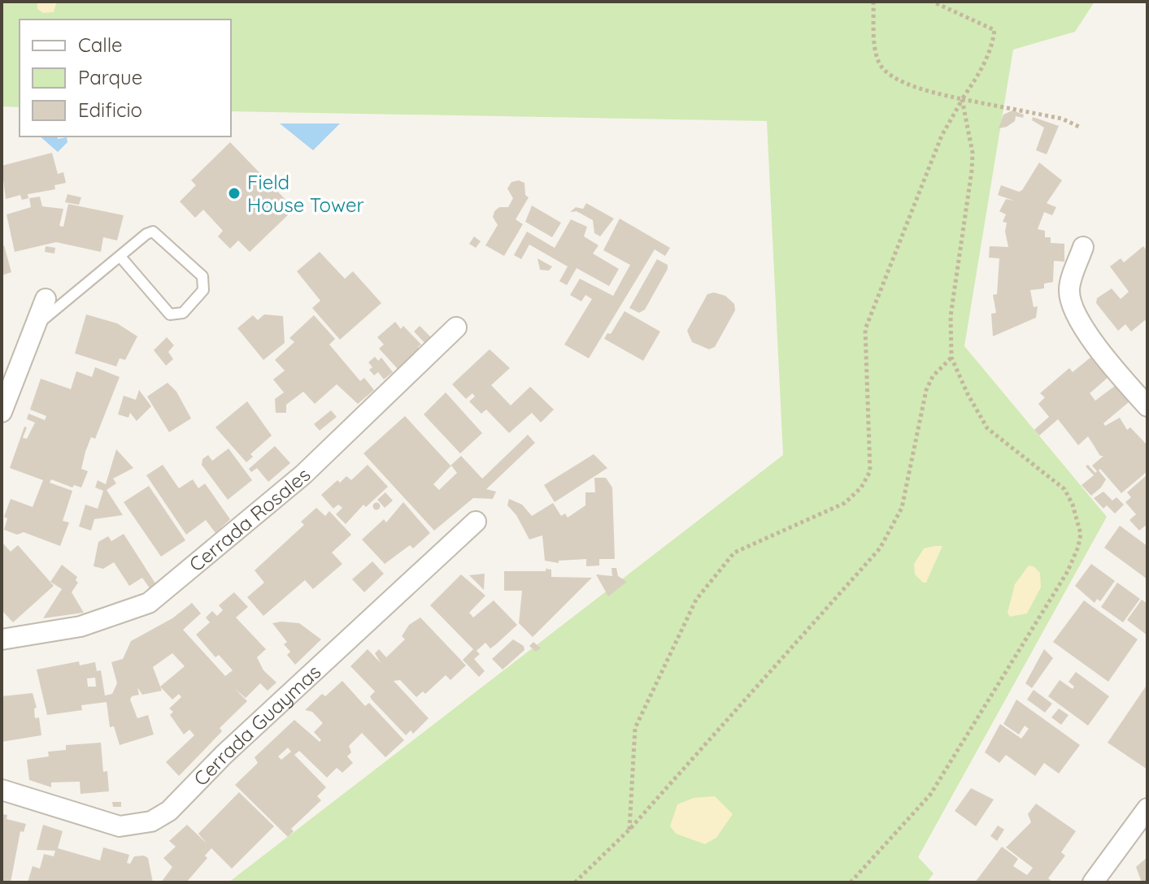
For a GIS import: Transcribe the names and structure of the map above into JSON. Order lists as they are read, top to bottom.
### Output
{
  "streets": {
    "street": ["Cerrada Rosales", "Cerrada Guaymas"]
  },
  "places": ["Field House Tower"],
  "legend": ["Calle", "Parque", "Edificio"]
}
